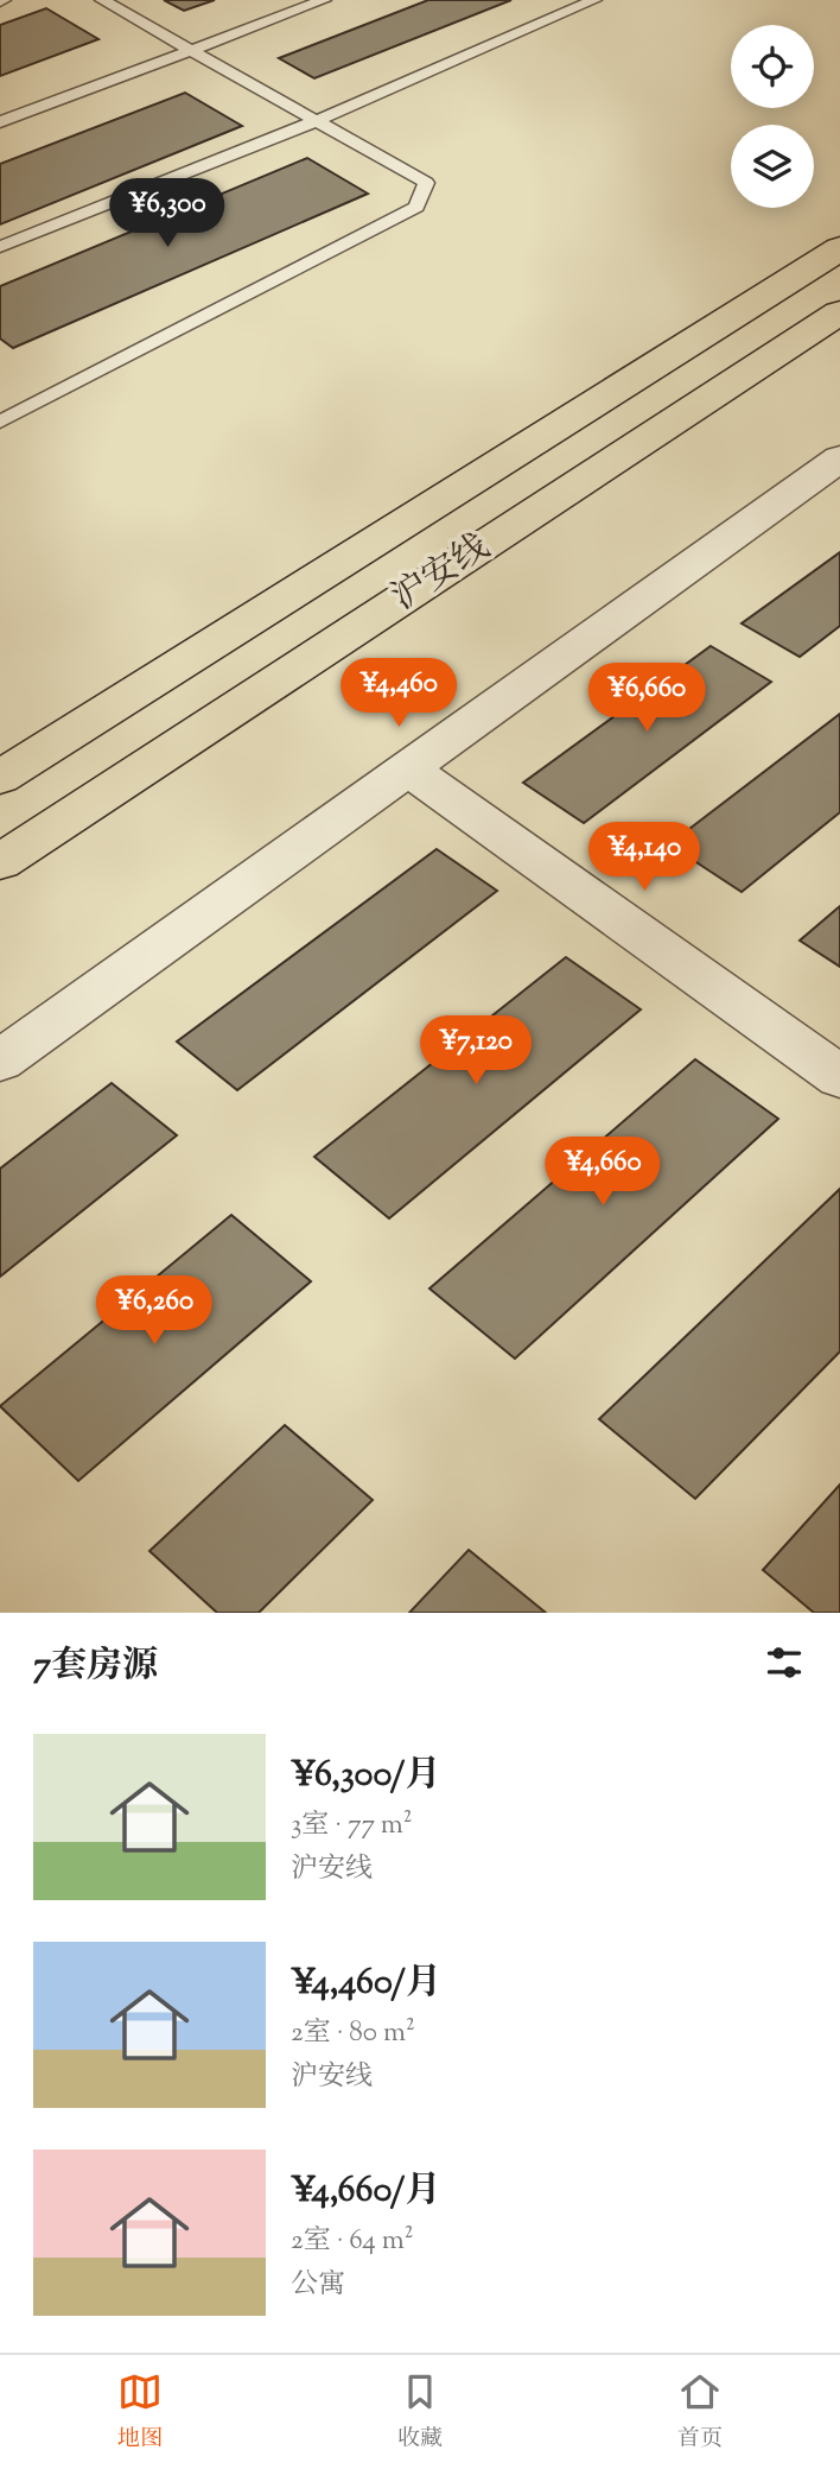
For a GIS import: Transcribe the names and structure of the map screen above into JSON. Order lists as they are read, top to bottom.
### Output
{
  "streets": {
    "highway": ["沪安线"]
  },
  "page": {
    "price": [
      "¥6,300",
      "¥4,460",
      "¥6,660",
      "¥4,140",
      "¥7,120",
      "¥4,660",
      "¥6,260"
    ],
    "heading": "7套房源",
    "list": [
      {
        "name": "¥6,300/月",
        "note": "3室 · 77 m² · 沪安线"
      },
      {
        "name": "¥4,460/月",
        "note": "2室 · 80 m² · 沪安线"
      },
      {
        "name": "¥4,660/月",
        "note": "2室 · 64 m² · 公寓"
      }
    ],
    "tabs": ["地图", "收藏", "首页"]
  }
}
